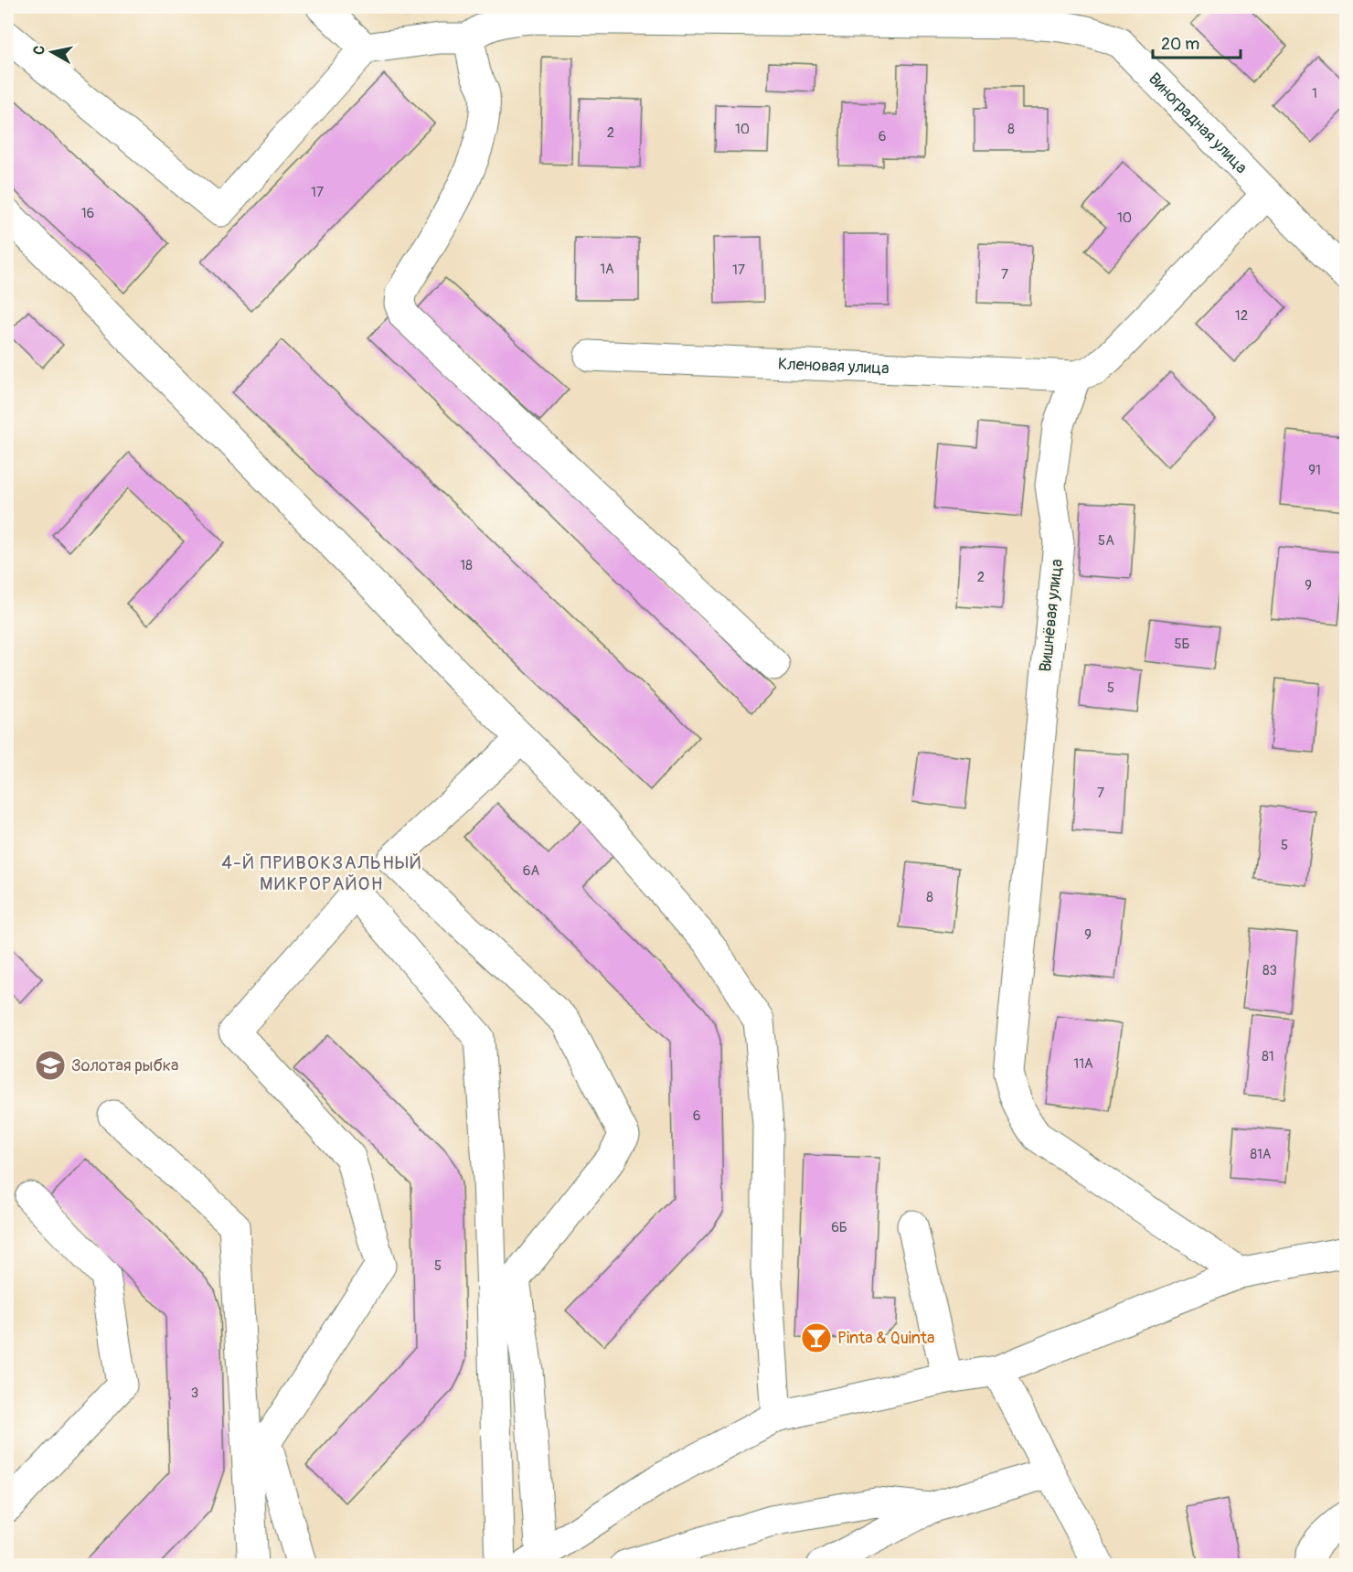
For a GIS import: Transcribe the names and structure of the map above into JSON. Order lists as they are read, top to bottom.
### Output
{
  "streets": {
    "street": ["Виноградная улица", "Кленовая улица", "Вишнёвая улица"]
  },
  "crossings": [
    ["Кленовая улица", "Вишнёвая улица"]
  ],
  "districts": ["4-Й ПРИВОКЗАЛЬНЫЙ МИКРОРАЙОН"],
  "places": {
    "school or university": ["Золотая рыбка"],
    "bar": ["Pinta & Quinta"]
  },
  "house_numbers": [
    "1",
    "10",
    "8",
    "2",
    "6",
    "17",
    "16",
    "10",
    "1А",
    "17",
    "7",
    "12",
    "91",
    "5А",
    "18",
    "2",
    "9",
    "5Б",
    "5",
    "7",
    "5",
    "6А",
    "8",
    "9",
    "83",
    "81",
    "11А",
    "6",
    "81А",
    "6Б",
    "5",
    "3"
  ],
  "scale_bar": "20 m",
  "north": "left"
}
